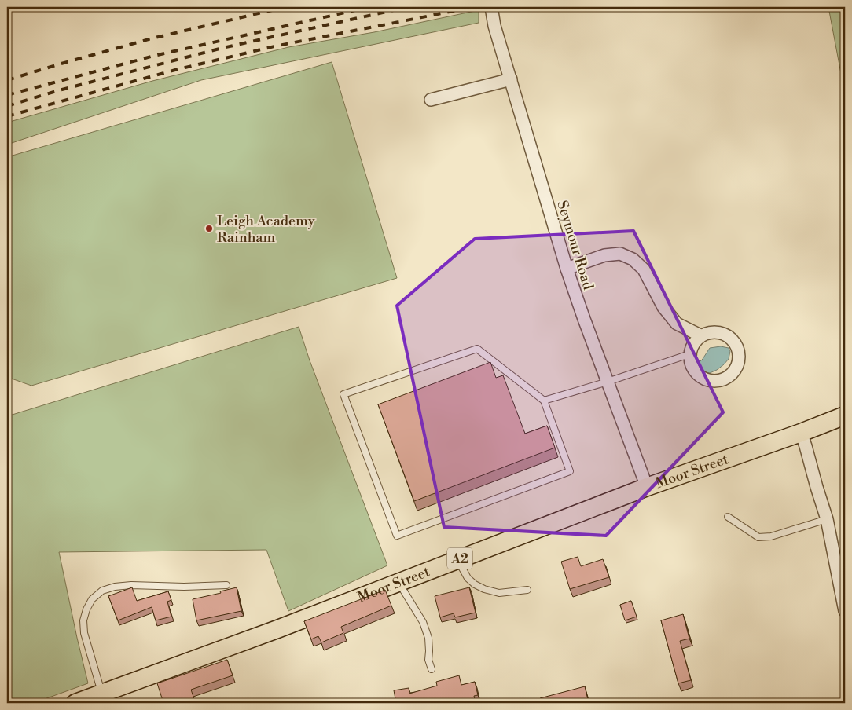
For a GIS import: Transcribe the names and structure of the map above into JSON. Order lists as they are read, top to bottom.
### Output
{
  "streets": {
    "main road": ["Moor Street", "A2"],
    "street": ["Seymour Road"]
  },
  "crossings": [
    ["Seymour Road", "Moor Street"]
  ],
  "places": ["Leigh Academy Rainham"]
}
